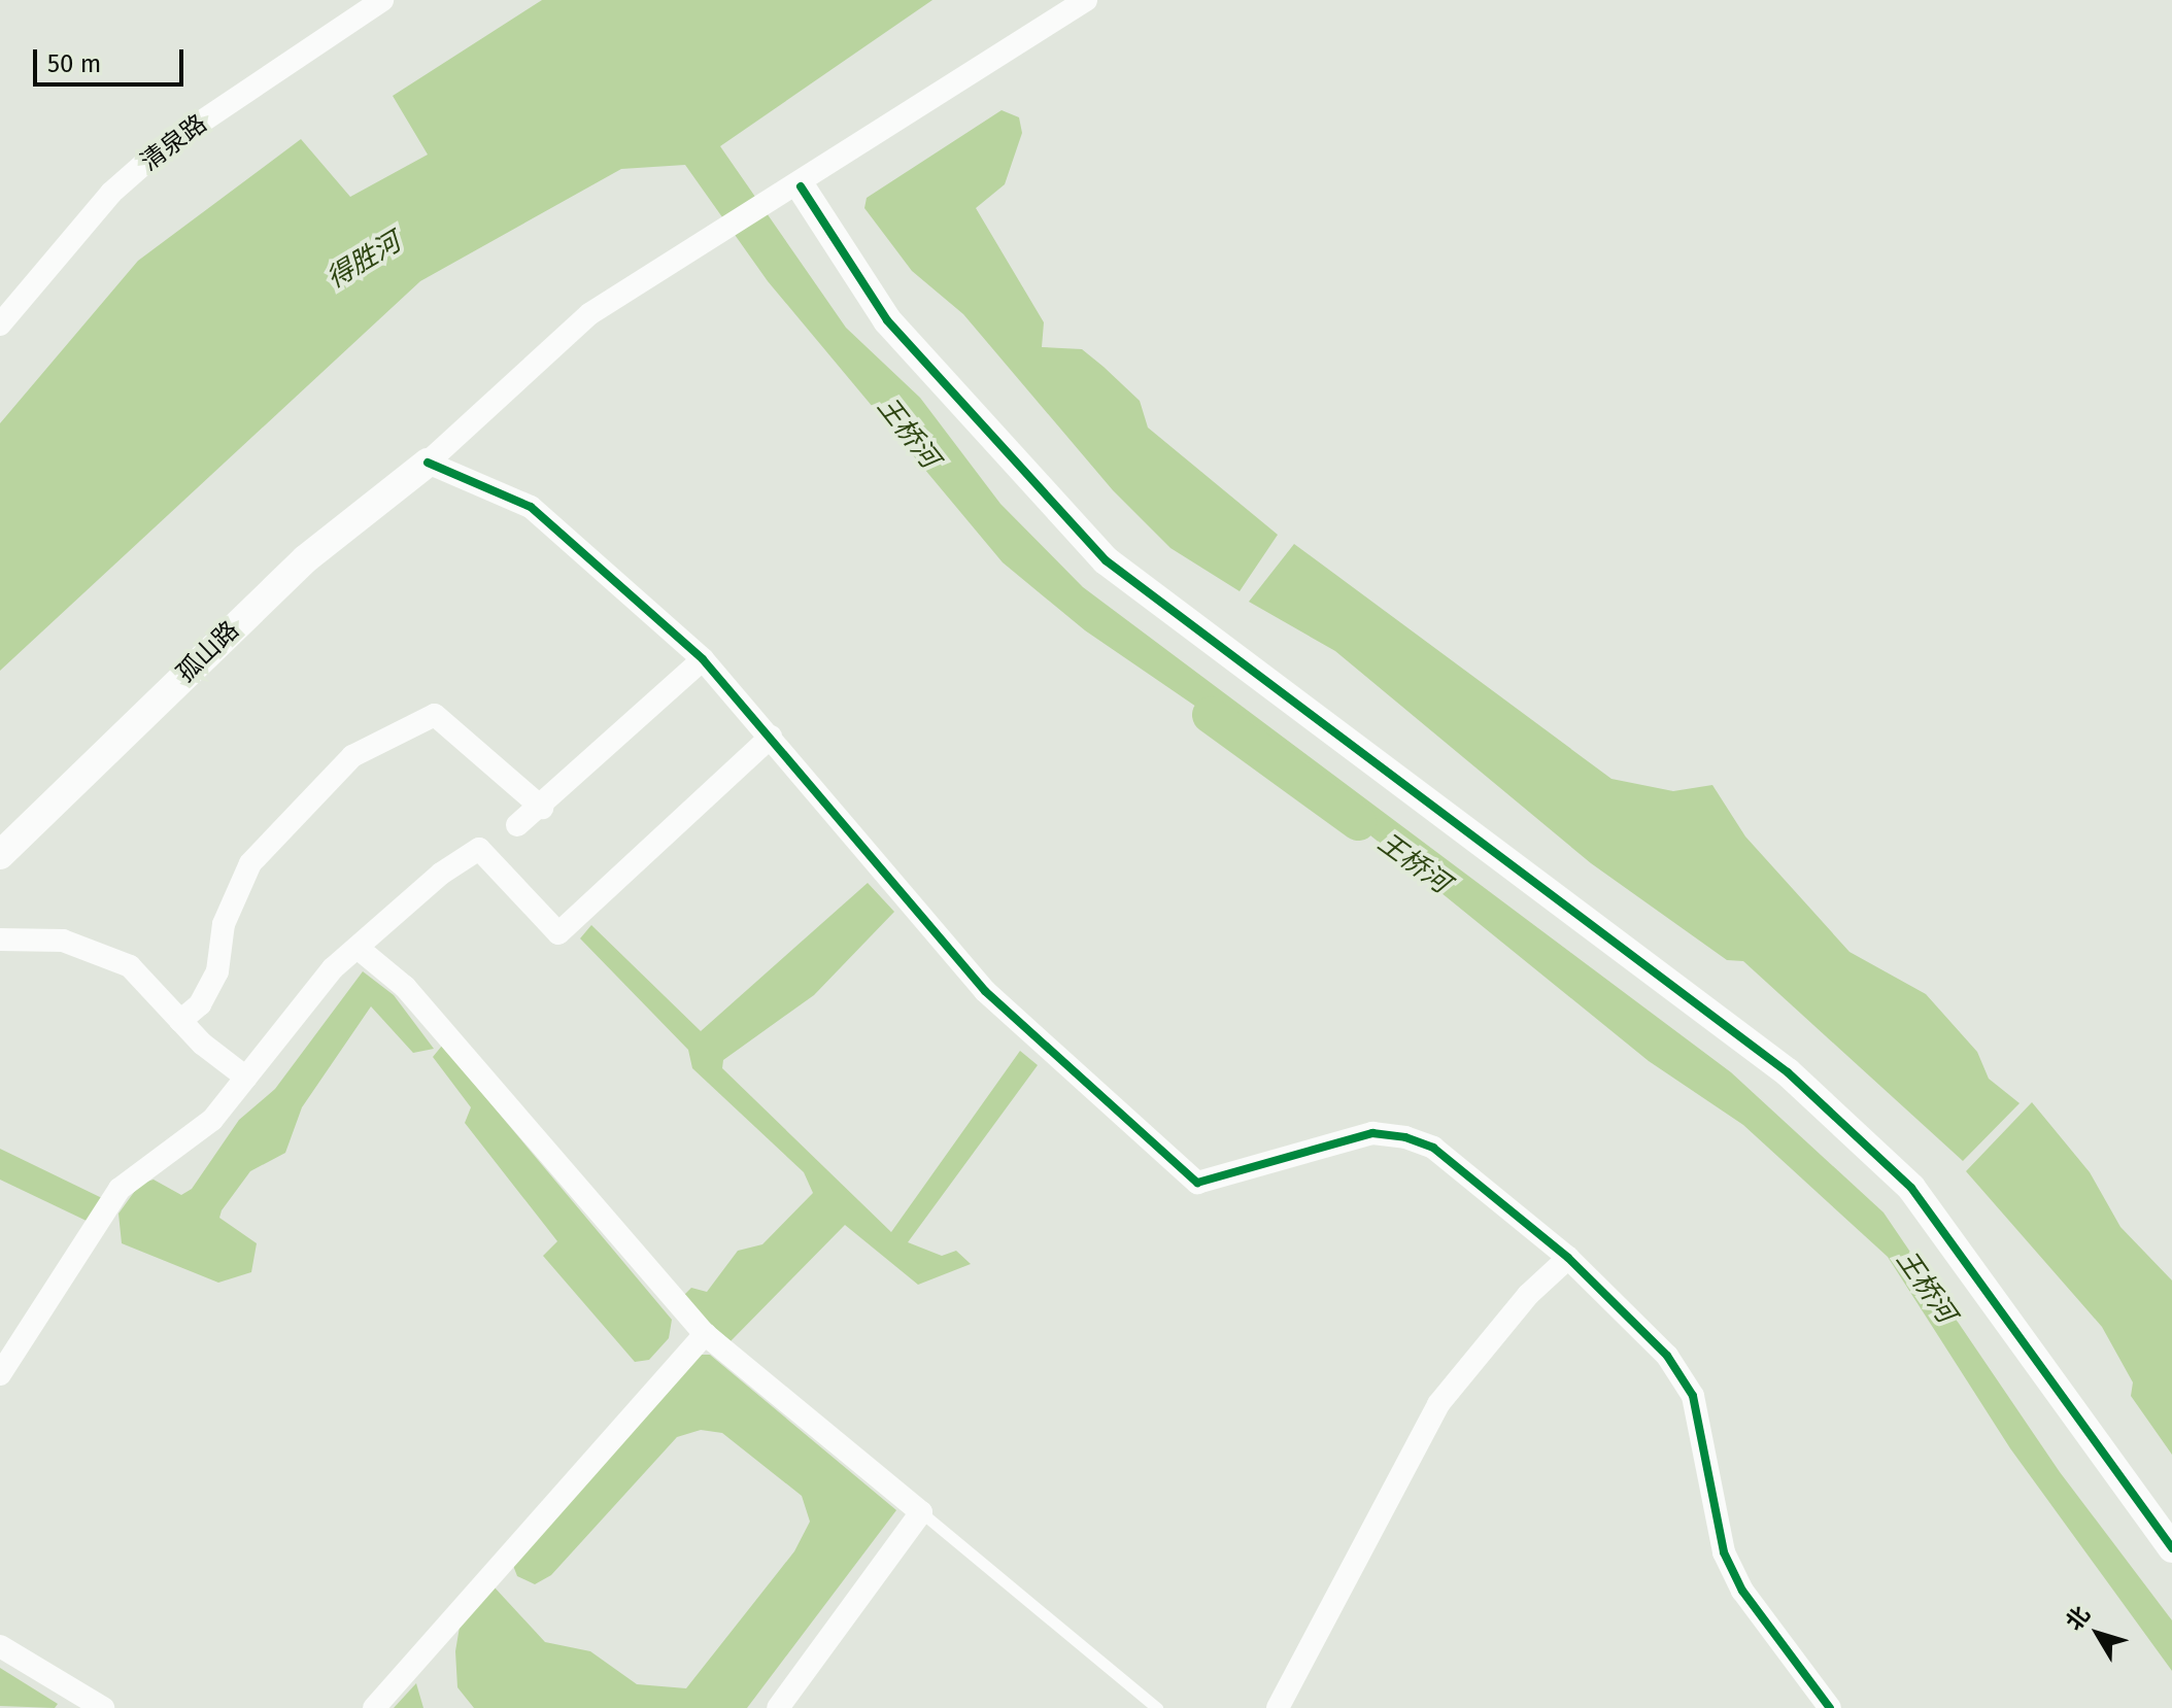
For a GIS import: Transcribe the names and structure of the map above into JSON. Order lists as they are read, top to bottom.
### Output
{
  "streets": {
    "street": ["清泉路", "孤山路"]
  },
  "water": ["得胜河", "王桥河"],
  "scale_bar": "50 m",
  "north": "top left"
}
